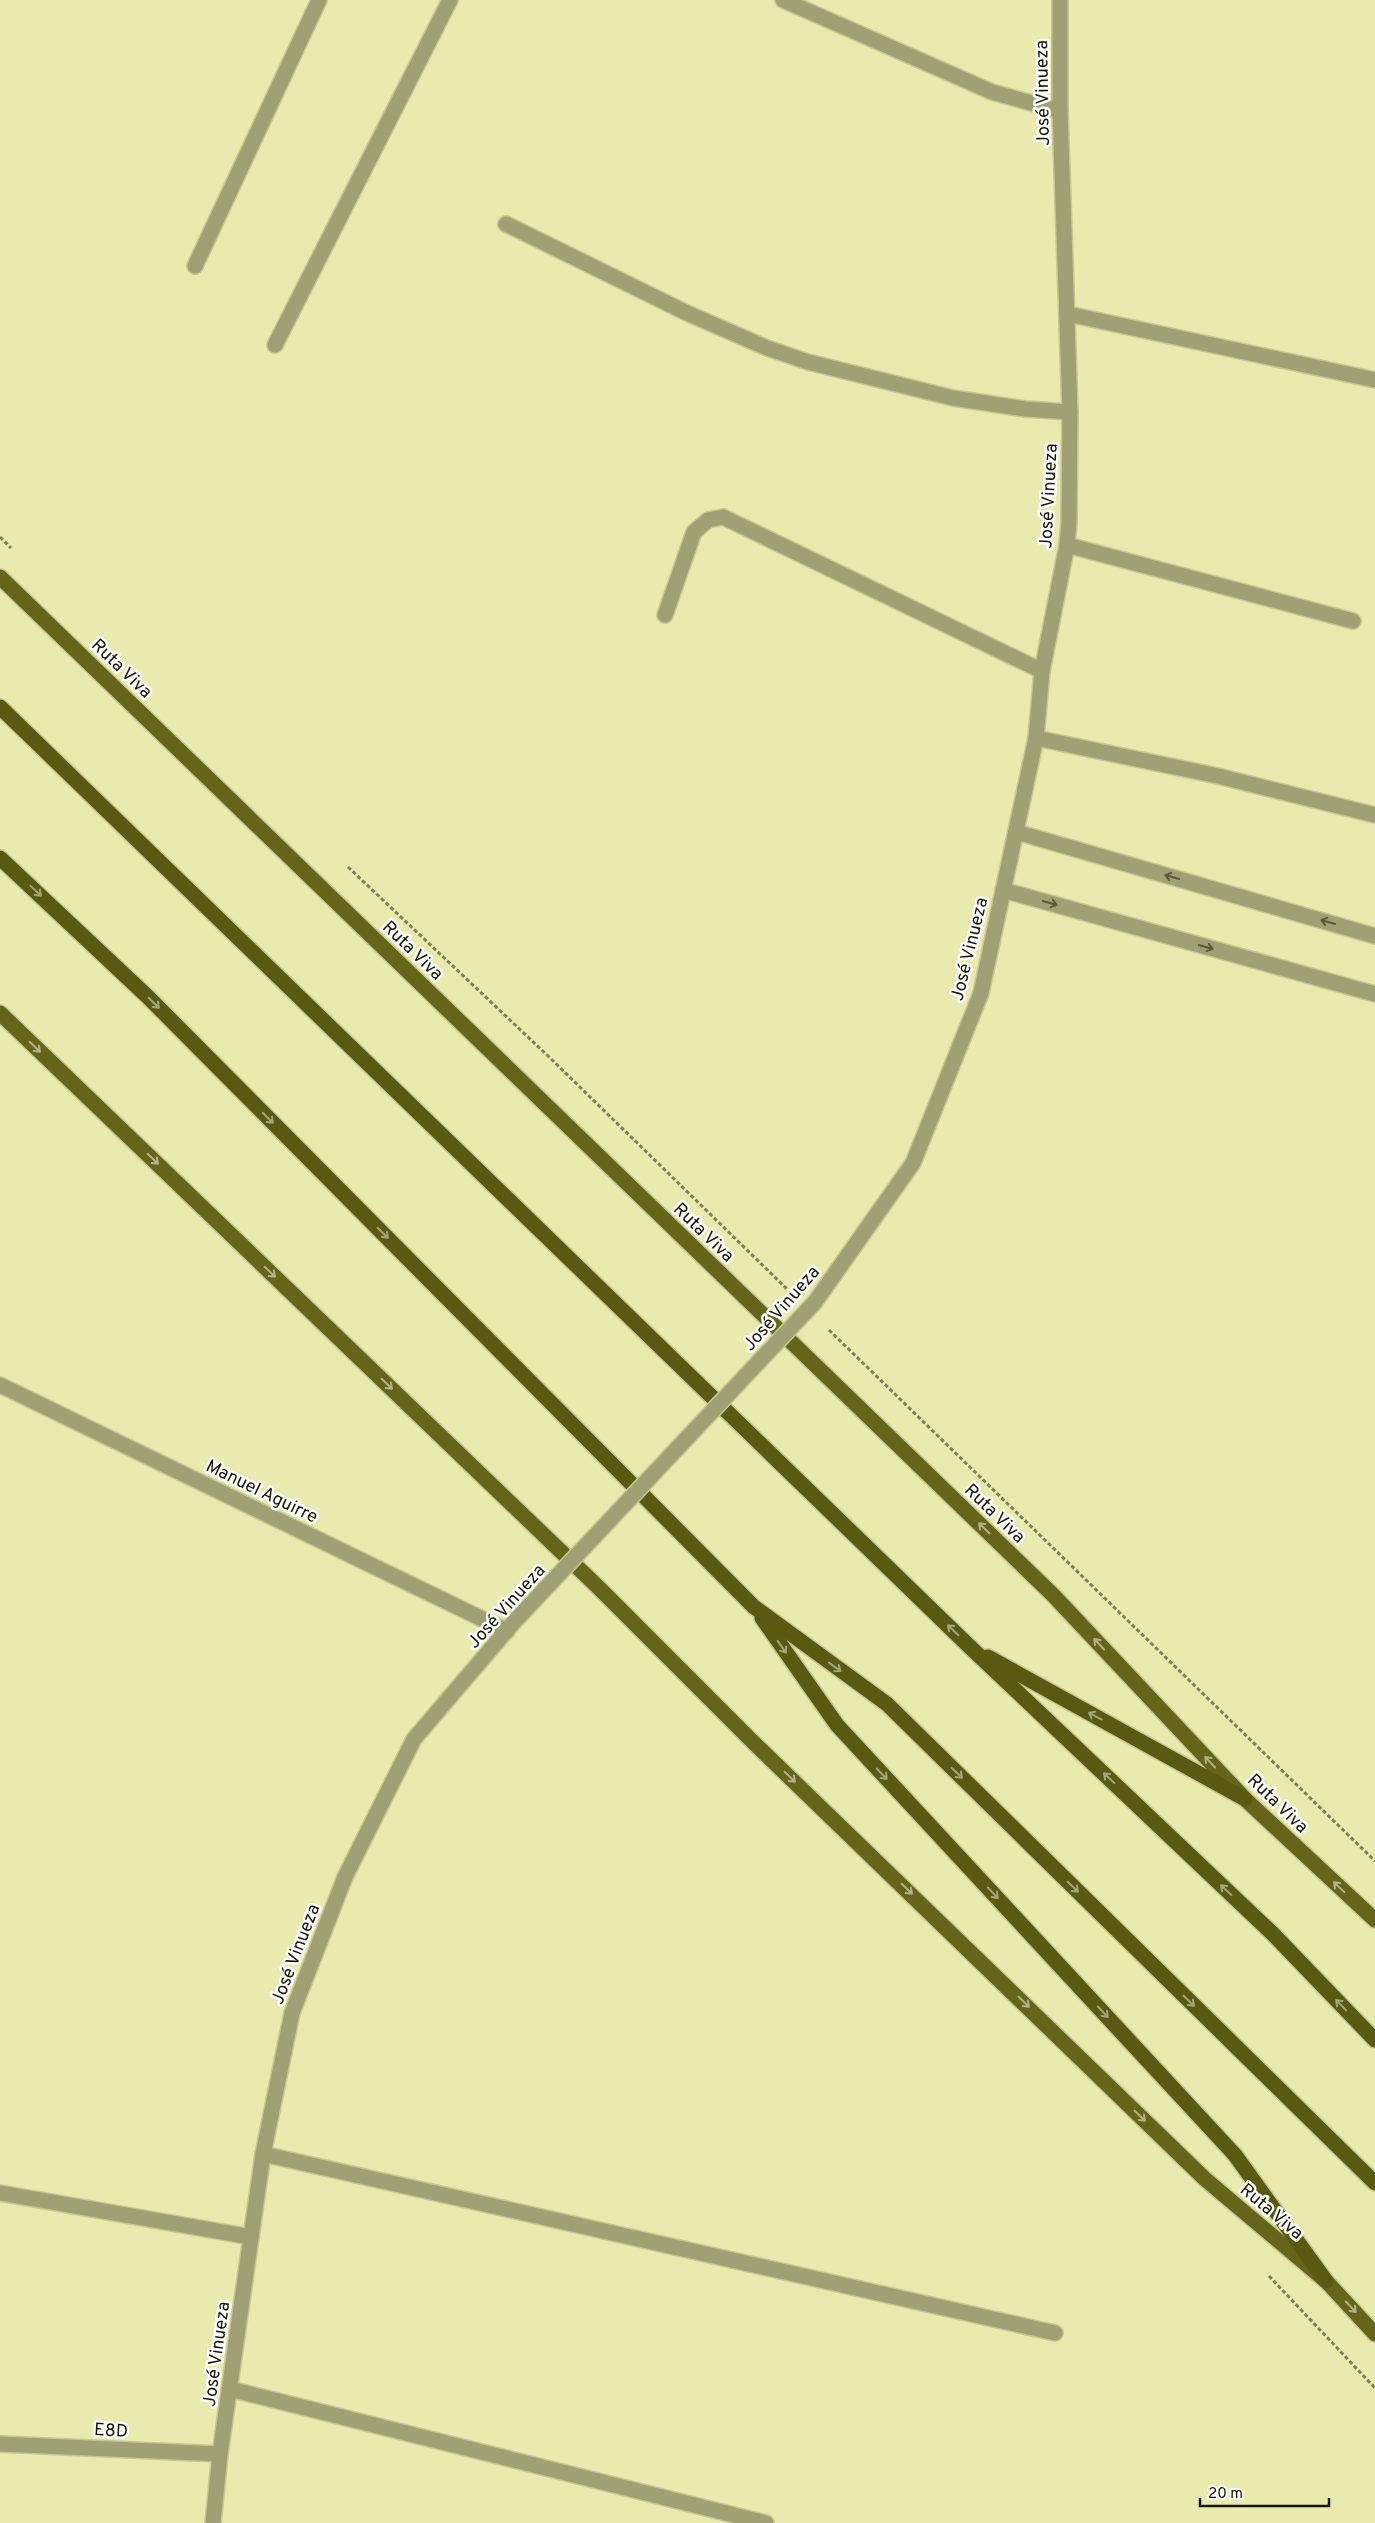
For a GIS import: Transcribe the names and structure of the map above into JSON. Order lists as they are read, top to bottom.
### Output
{
  "streets": {
    "main road": ["Ruta Viva"],
    "street": ["José Vinueza", "Manuel Aguirre", "E8D"]
  },
  "crossings": [
    ["José Vinueza", "Manuel Aguirre"],
    ["José Vinueza", "E8D"]
  ],
  "scale_bar": "20 m"
}
